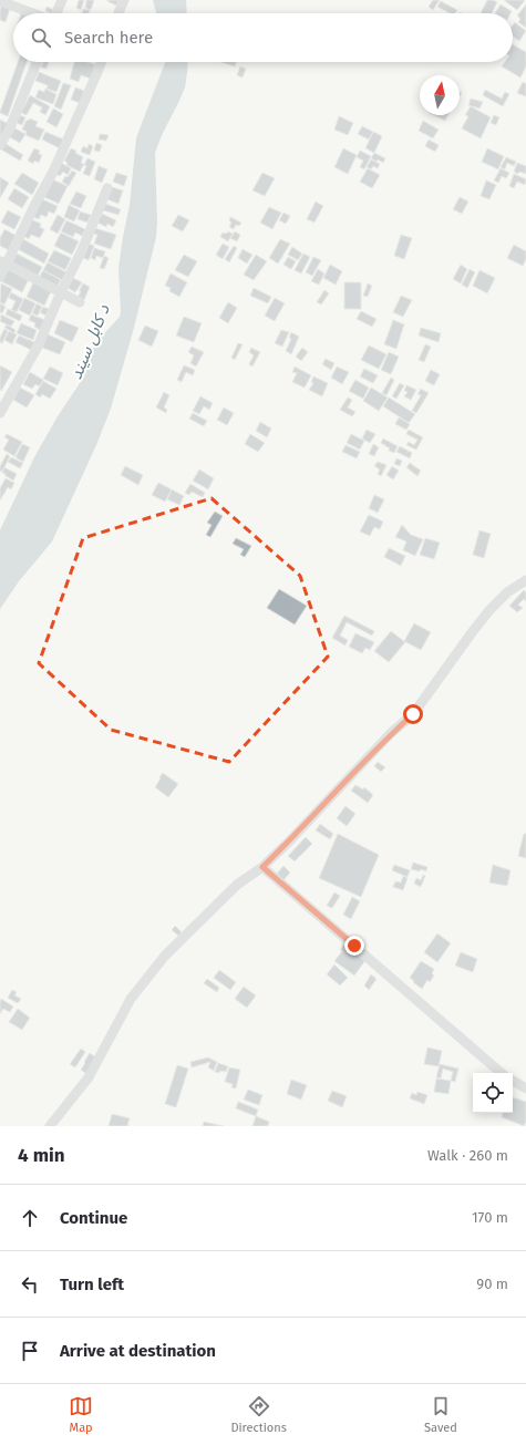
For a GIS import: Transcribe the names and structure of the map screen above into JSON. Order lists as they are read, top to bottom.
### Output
{
  "water": ["د کابل سيند"],
  "north": "top",
  "page": {
    "search": "Search here",
    "heading": ["4 min", "Walk · 260 m"],
    "list": [
      ["Continue", "170 m"],
      ["Turn left", "90 m"],
      "Arrive at destination"
    ],
    "nav": ["Map", "Directions", "Saved"]
  }
}
